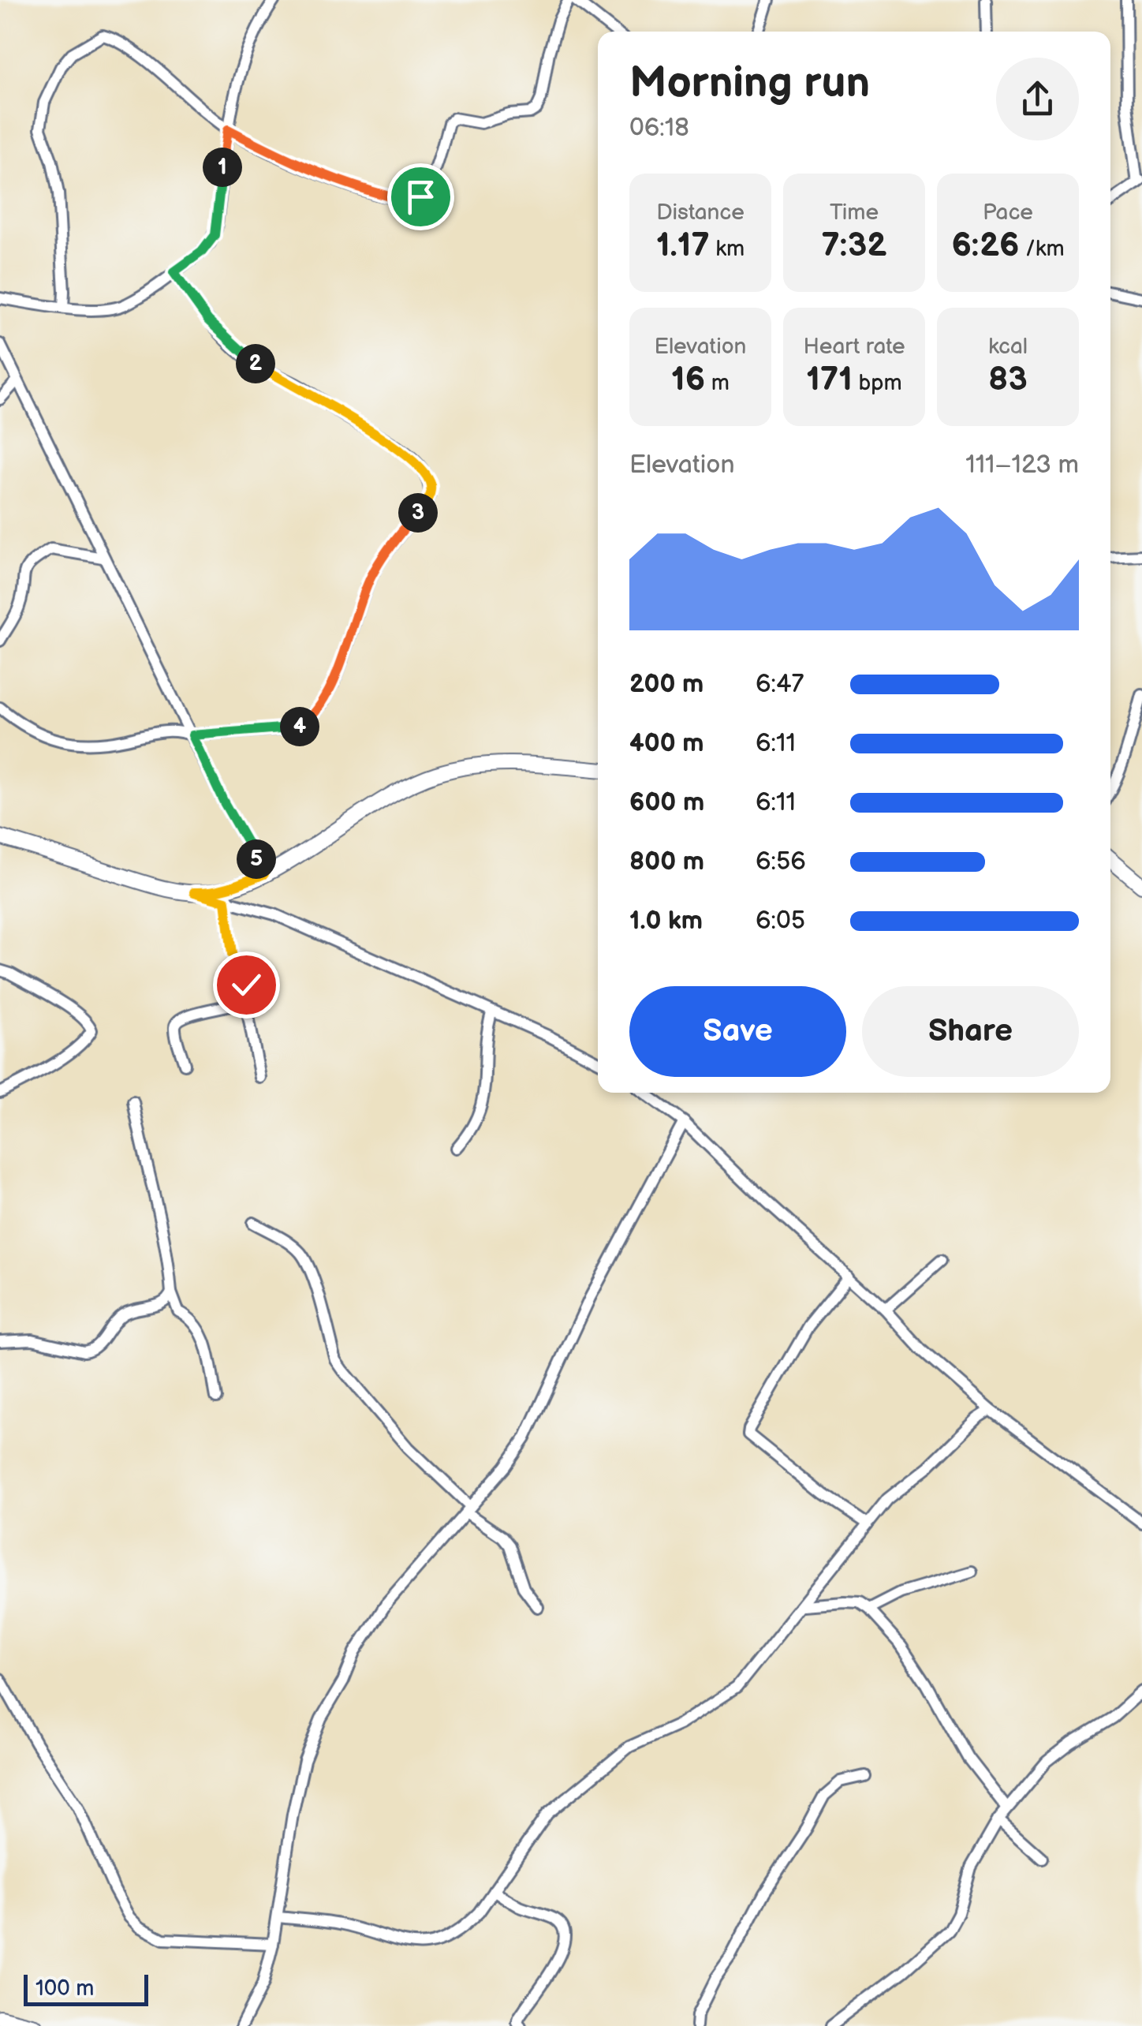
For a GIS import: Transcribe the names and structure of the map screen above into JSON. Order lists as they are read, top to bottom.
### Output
{
  "scale_bar": "100 m",
  "page": {
    "heading": ["Morning run", "06:18"],
    "pins": [
      "1",
      "2",
      "3",
      "4",
      "5"
    ],
    "stats": [
      ["Distance", "1.17 km"],
      ["Time", "7:32"],
      ["Pace", "6:26 /km"],
      ["Elevation", "16 m"],
      ["Heart rate", "171 bpm"],
      ["kcal", "83"]
    ],
    "chart": ["Elevation", "111–123 m"],
    "list": [
      {
        "name": "200 m",
        "note": "6:47"
      },
      {
        "name": "400 m",
        "note": "6:11"
      },
      {
        "name": "600 m",
        "note": "6:11"
      },
      {
        "name": "800 m",
        "note": "6:56"
      },
      {
        "name": "1.0 km",
        "note": "6:05"
      }
    ],
    "buttons": ["Save", "Share"],
    "scale": "100 m"
  }
}
